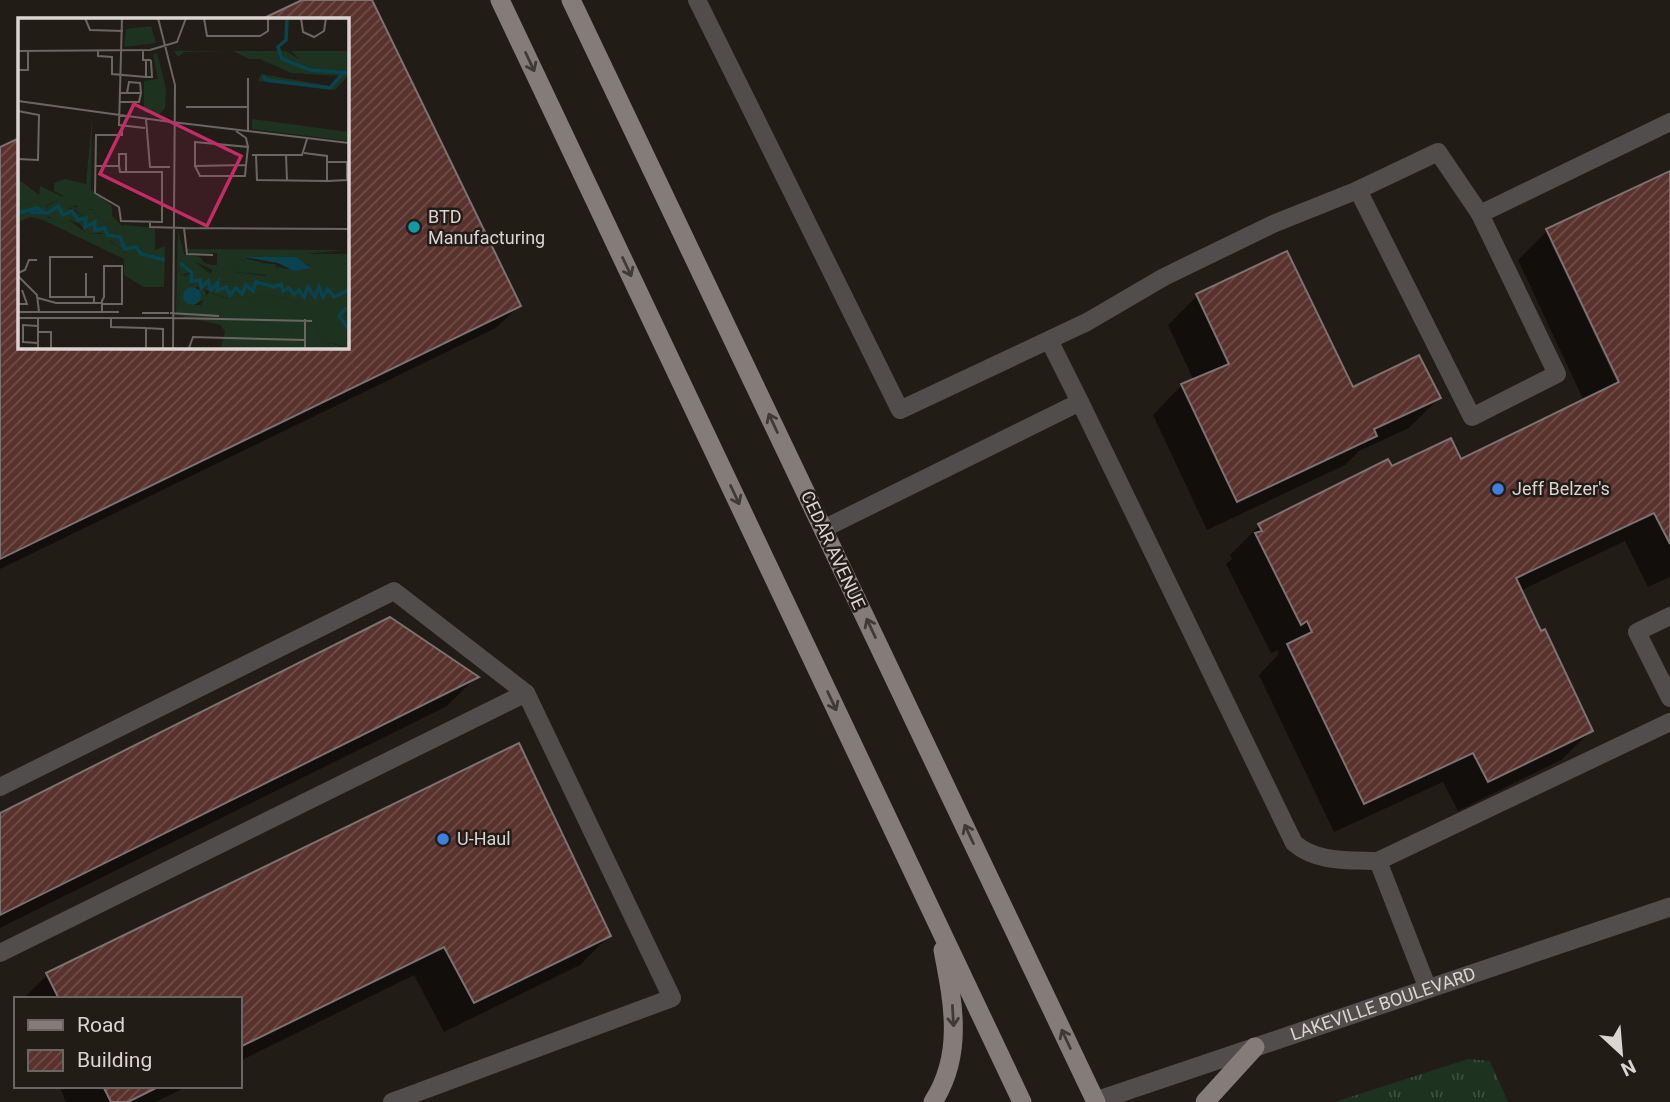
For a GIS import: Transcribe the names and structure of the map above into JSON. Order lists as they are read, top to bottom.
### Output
{
  "streets": {
    "main road": ["CEDAR AVENUE"],
    "street": ["LAKEVILLE BOULEVARD"]
  },
  "crossings": [
    ["CEDAR AVENUE", "LAKEVILLE BOULEVARD"]
  ],
  "places": ["BTD Manufacturing", "Jeff Belzer's", "U-Haul"],
  "legend": ["Road", "Building"],
  "north": "bottom right"
}
